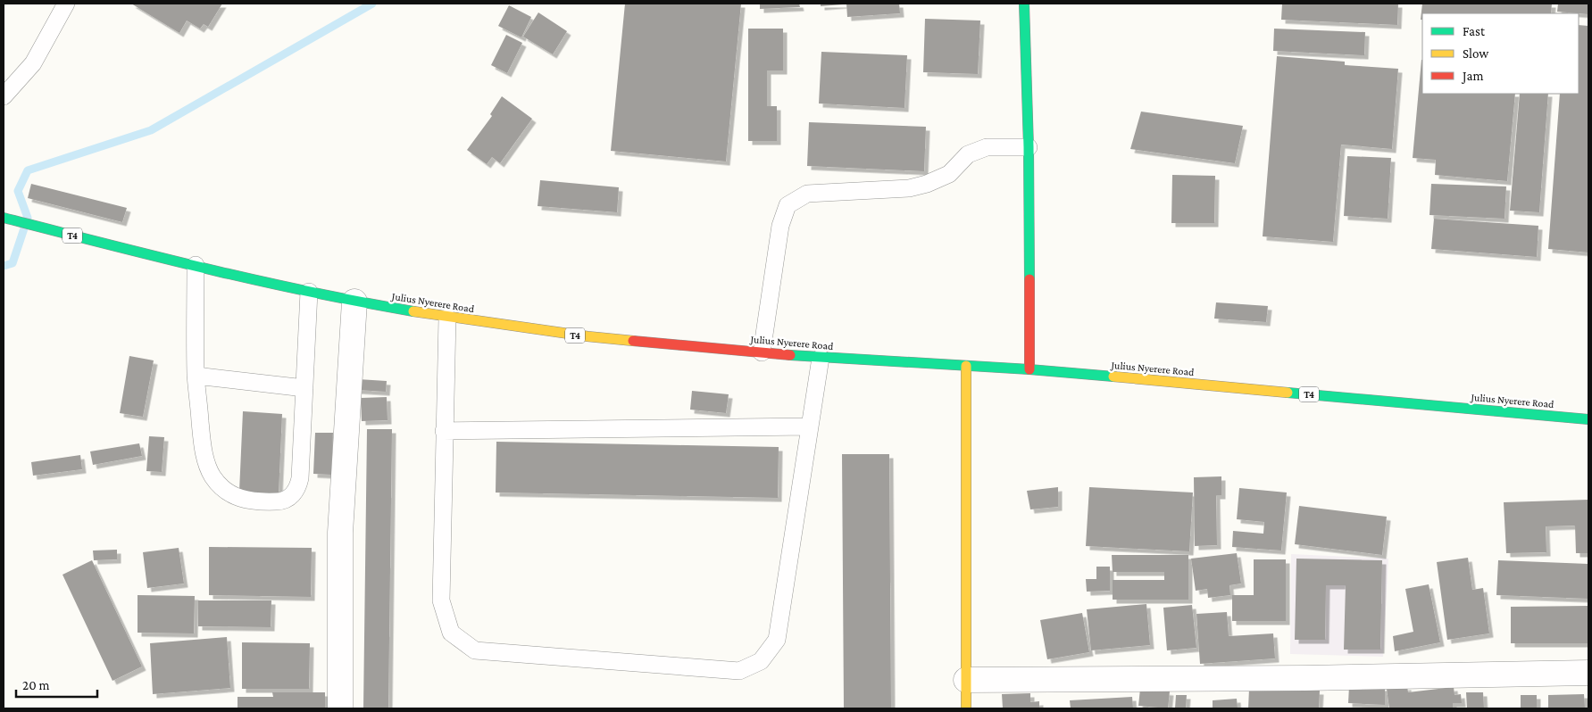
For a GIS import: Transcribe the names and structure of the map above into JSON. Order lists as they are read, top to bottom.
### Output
{
  "streets": {
    "main road": ["T4", "Julius Nyerere Road"]
  },
  "legend": ["Fast", "Slow", "Jam"],
  "scale_bar": "20 m"
}
